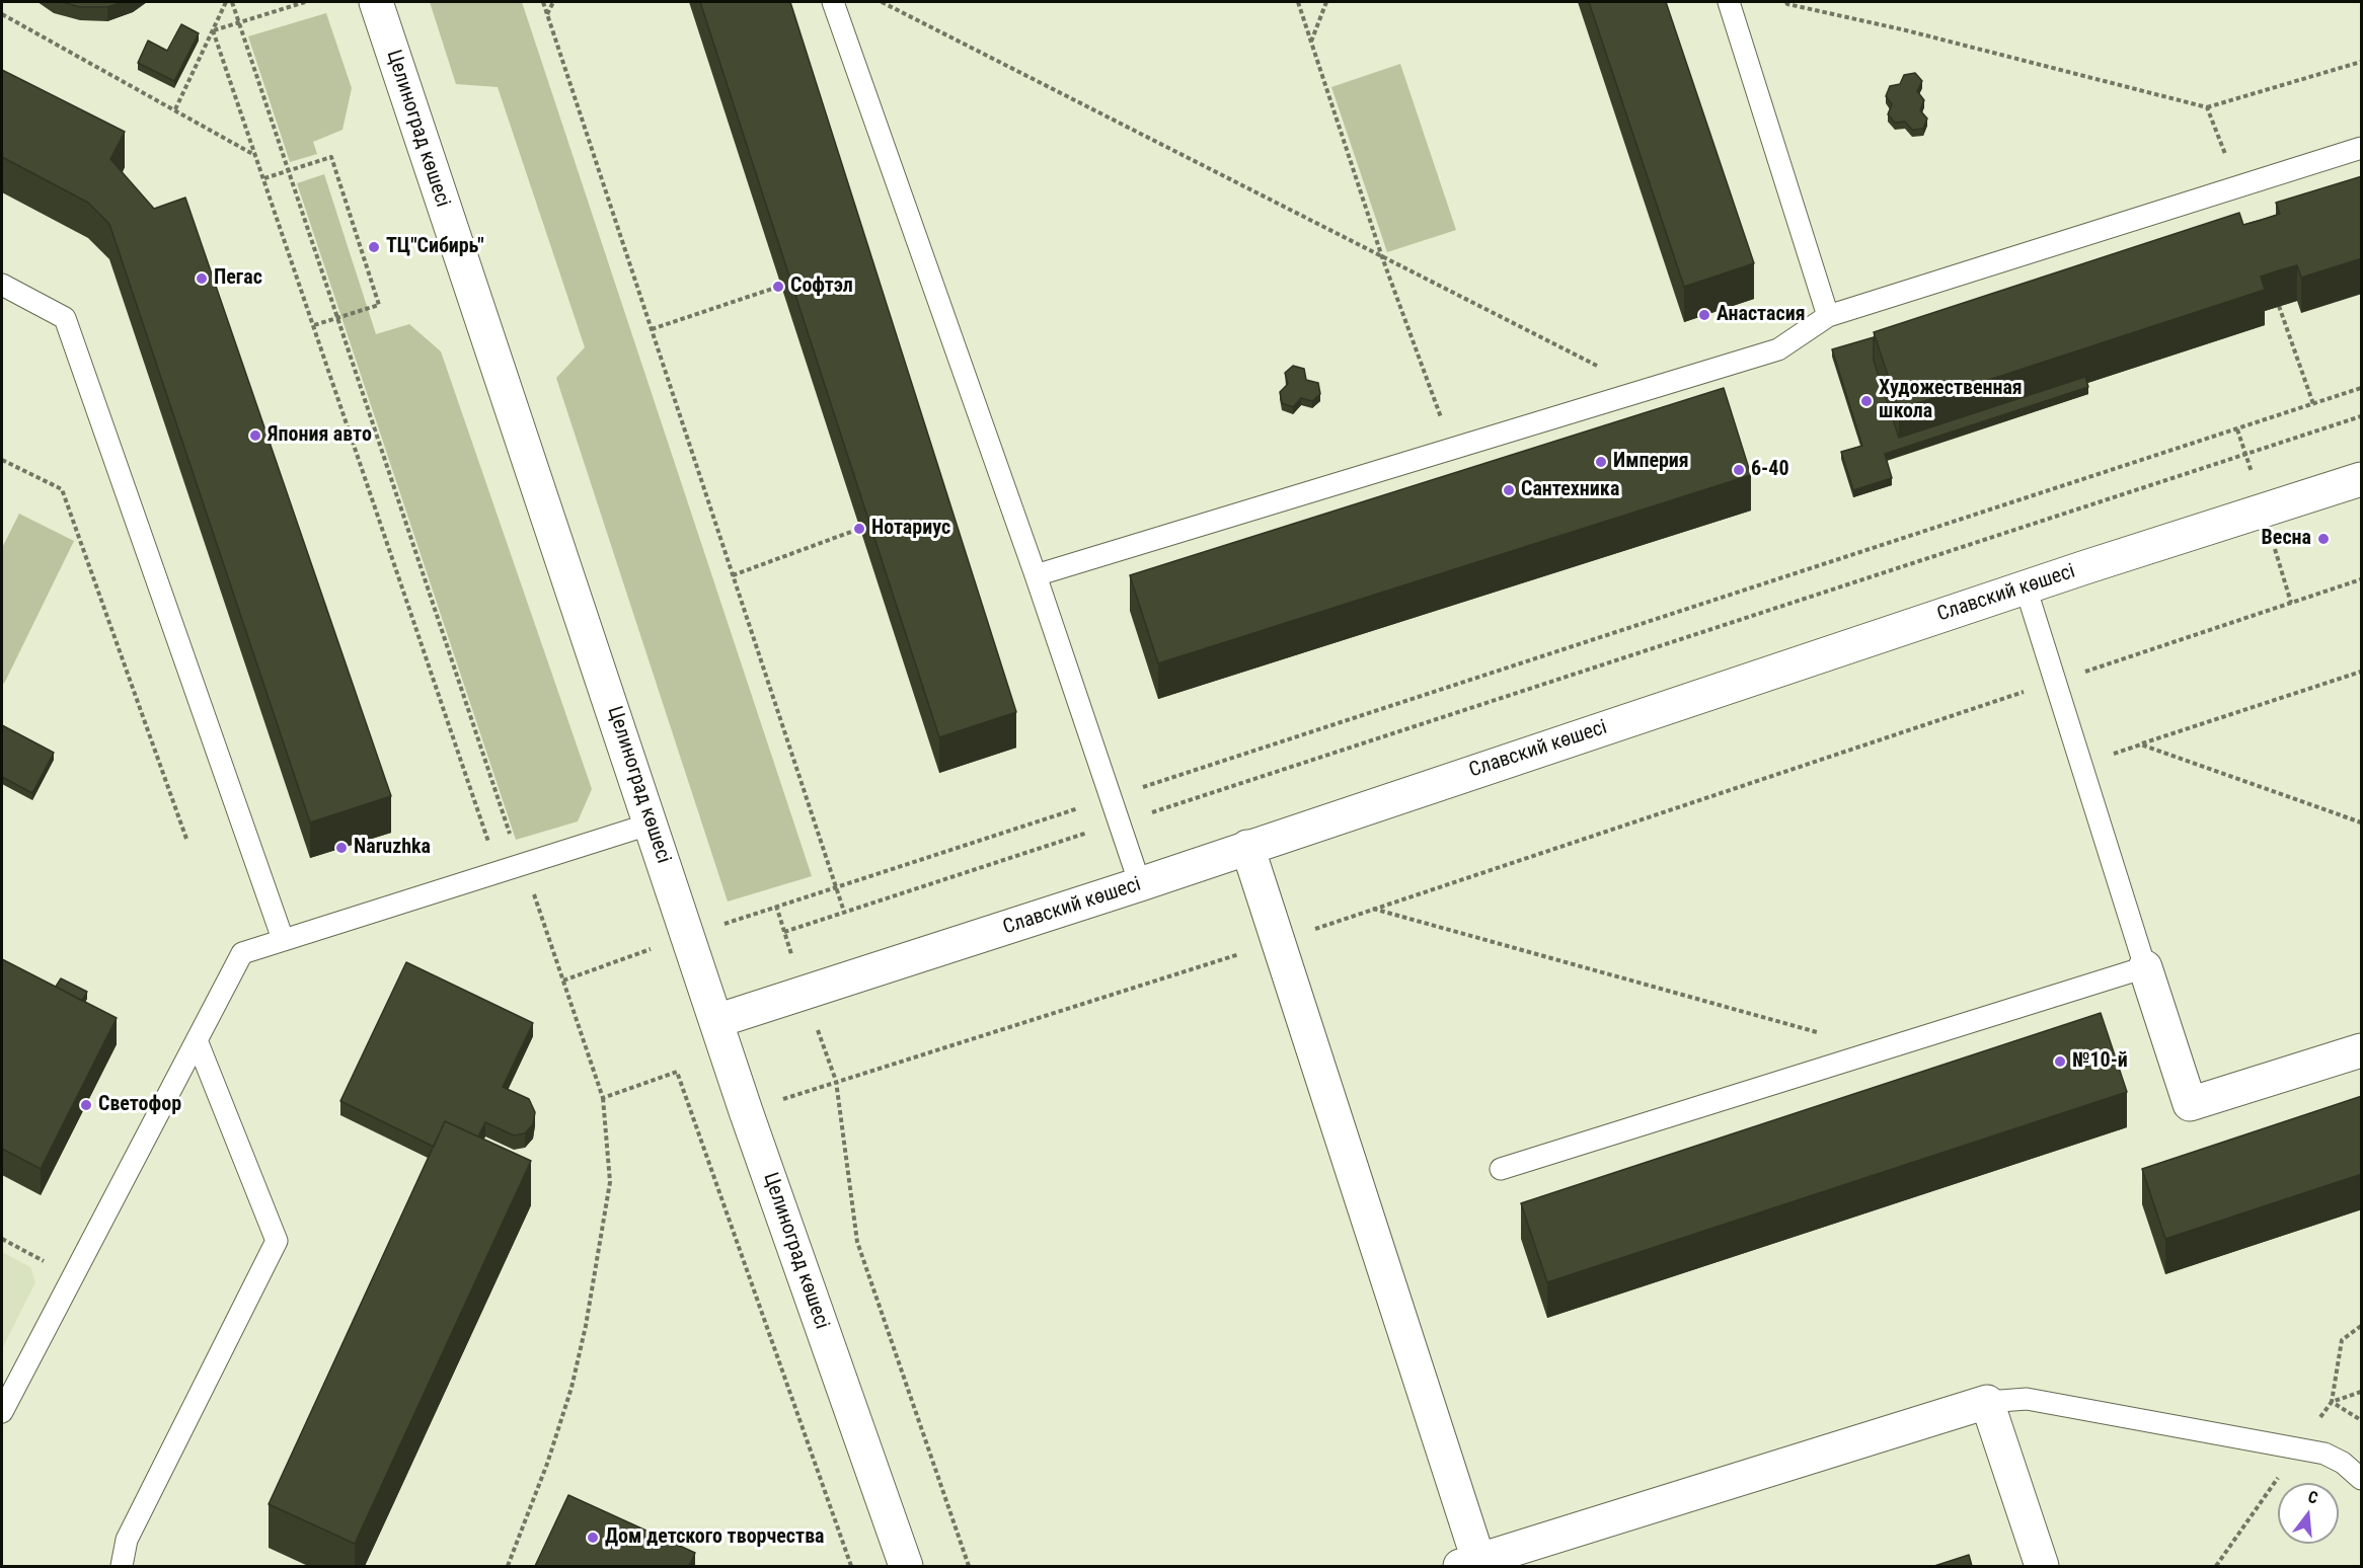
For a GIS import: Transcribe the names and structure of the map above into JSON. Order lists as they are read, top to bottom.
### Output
{
  "streets": {
    "street": ["Целиноград көшесі", "Славский көшесі"]
  },
  "crossings": [
    ["Целиноград көшесі", "Славский көшесі"]
  ],
  "places": [
    "ТЦ\"Сибирь\"",
    "Пегас",
    "Софтэл",
    "Анастасия",
    "Художественная школа",
    "Япония авто",
    "Империя",
    "6-40",
    "Сантехника",
    "Нотариус",
    "Весна",
    "Naruzhka",
    "№10-й",
    "Светофор",
    "Дом детского творчества"
  ],
  "north": "top"
}
